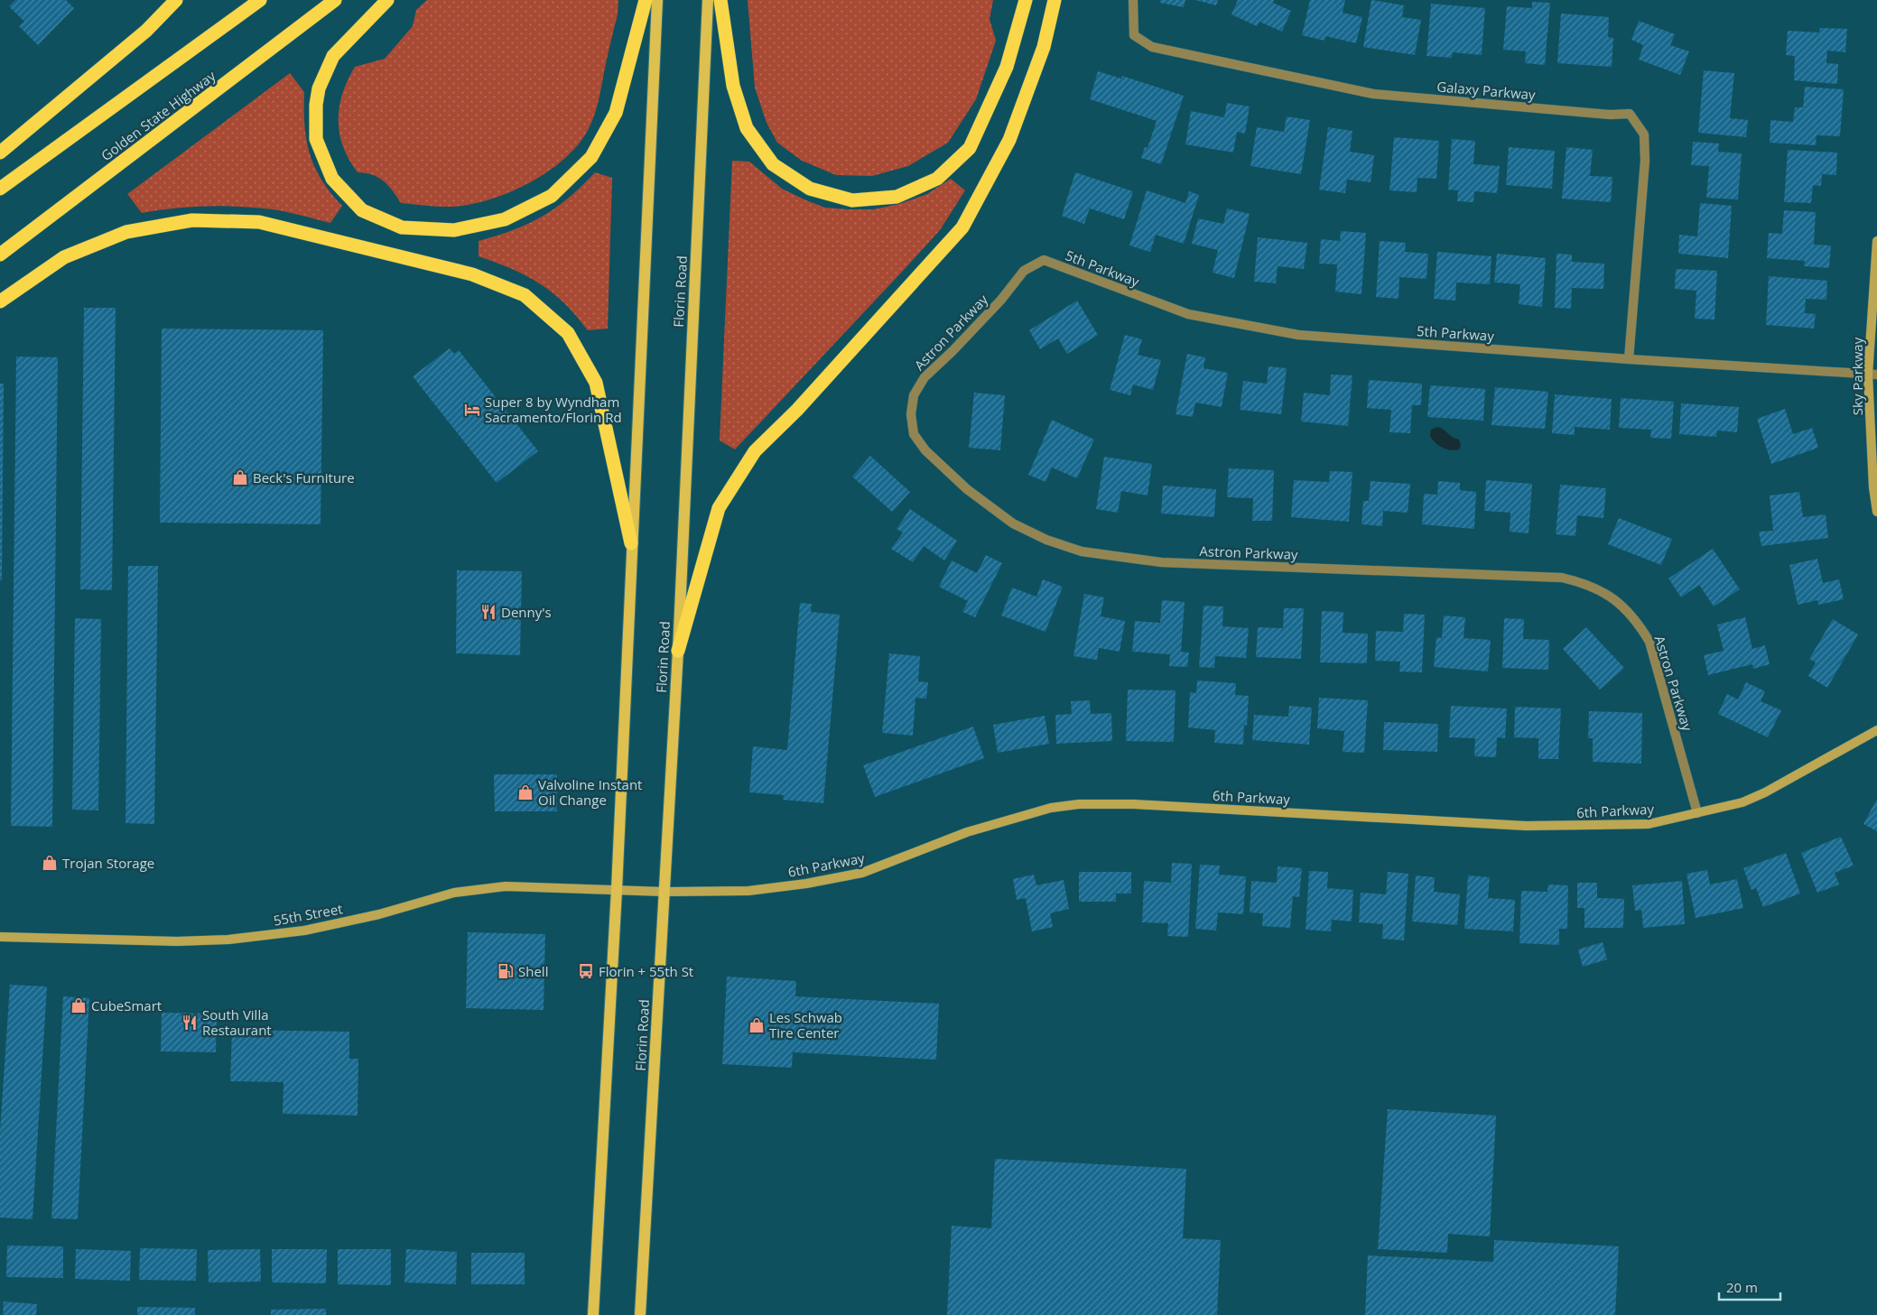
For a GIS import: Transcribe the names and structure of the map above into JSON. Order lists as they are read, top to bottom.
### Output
{
  "streets": {
    "highway": ["Golden State Highway"],
    "main road": ["Florin Road"],
    "street": [
      "Galaxy Parkway",
      "5th Parkway",
      "Astron Parkway",
      "Sky Parkway",
      "6th Parkway",
      "55th Street"
    ]
  },
  "crossings": [
    ["Galaxy Parkway", "5th Parkway"],
    ["5th Parkway", "Astron Parkway"],
    ["5th Parkway", "Sky Parkway"],
    ["Florin Road", "6th Parkway"],
    ["Astron Parkway", "6th Parkway"],
    ["6th Parkway", "55th Street"]
  ],
  "places": {
    "hotel": ["Super 8 by Wyndham Sacramento/Florin Rd"],
    "shop": [
      "Beck's Furniture",
      "Valvoline Instant Oil Change",
      "Trojan Storage",
      "CubeSmart",
      "Les Schwab Tire Center"
    ],
    "restaurant": ["Denny's", "South Villa Restaurant"],
    "fuel station": ["Shell"],
    "bus stop": ["Florin + 55th St"]
  },
  "scale_bar": "20 m"
}
